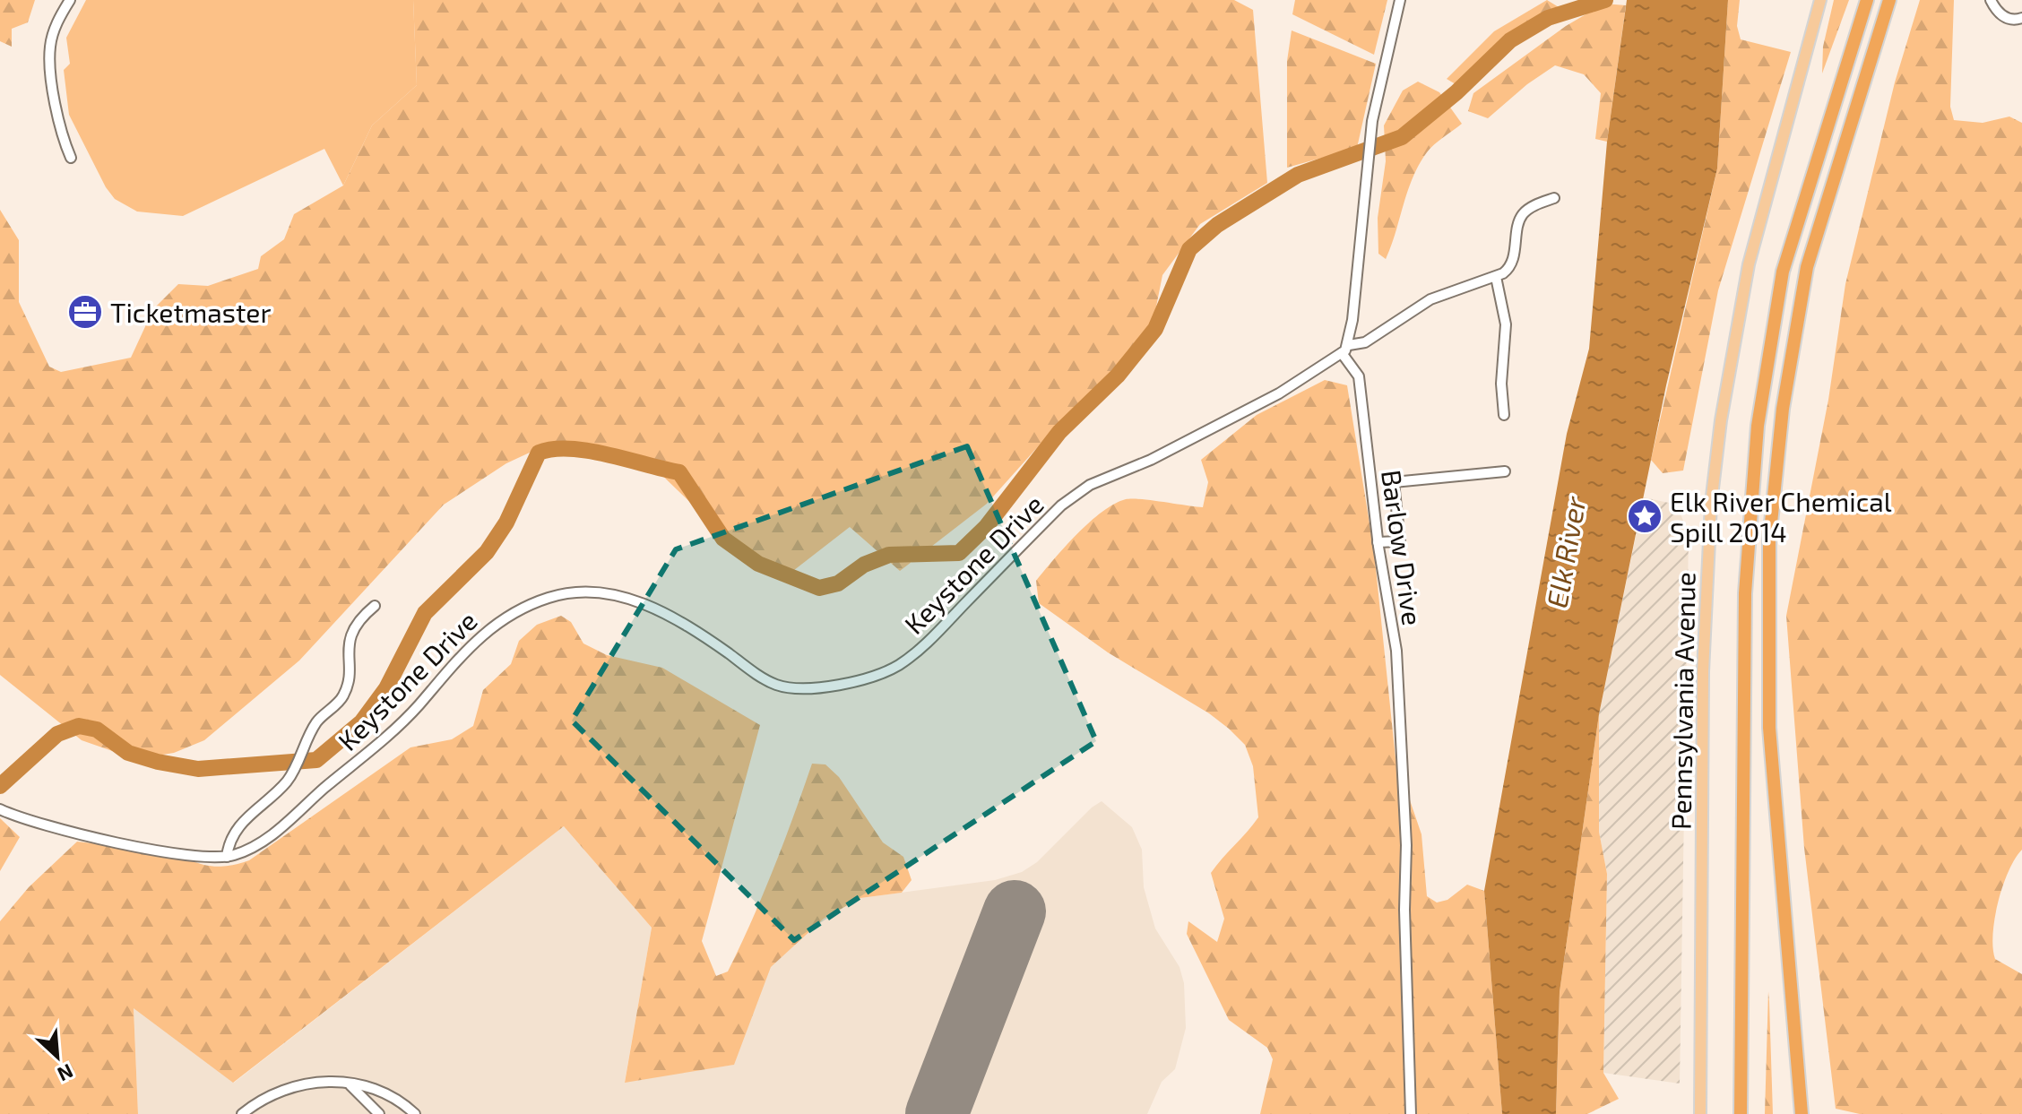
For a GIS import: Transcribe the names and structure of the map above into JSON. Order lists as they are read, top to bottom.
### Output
{
  "streets": {
    "main road": ["Pennsylvania Avenue"],
    "street": ["Barlow Drive", "Keystone Drive"]
  },
  "crossings": [
    ["Barlow Drive", "Keystone Drive"]
  ],
  "water": ["Elk River"],
  "places": {
    "office": ["Ticketmaster"],
    "place": ["Elk River Chemical Spill 2014"]
  },
  "north": "bottom right"
}
